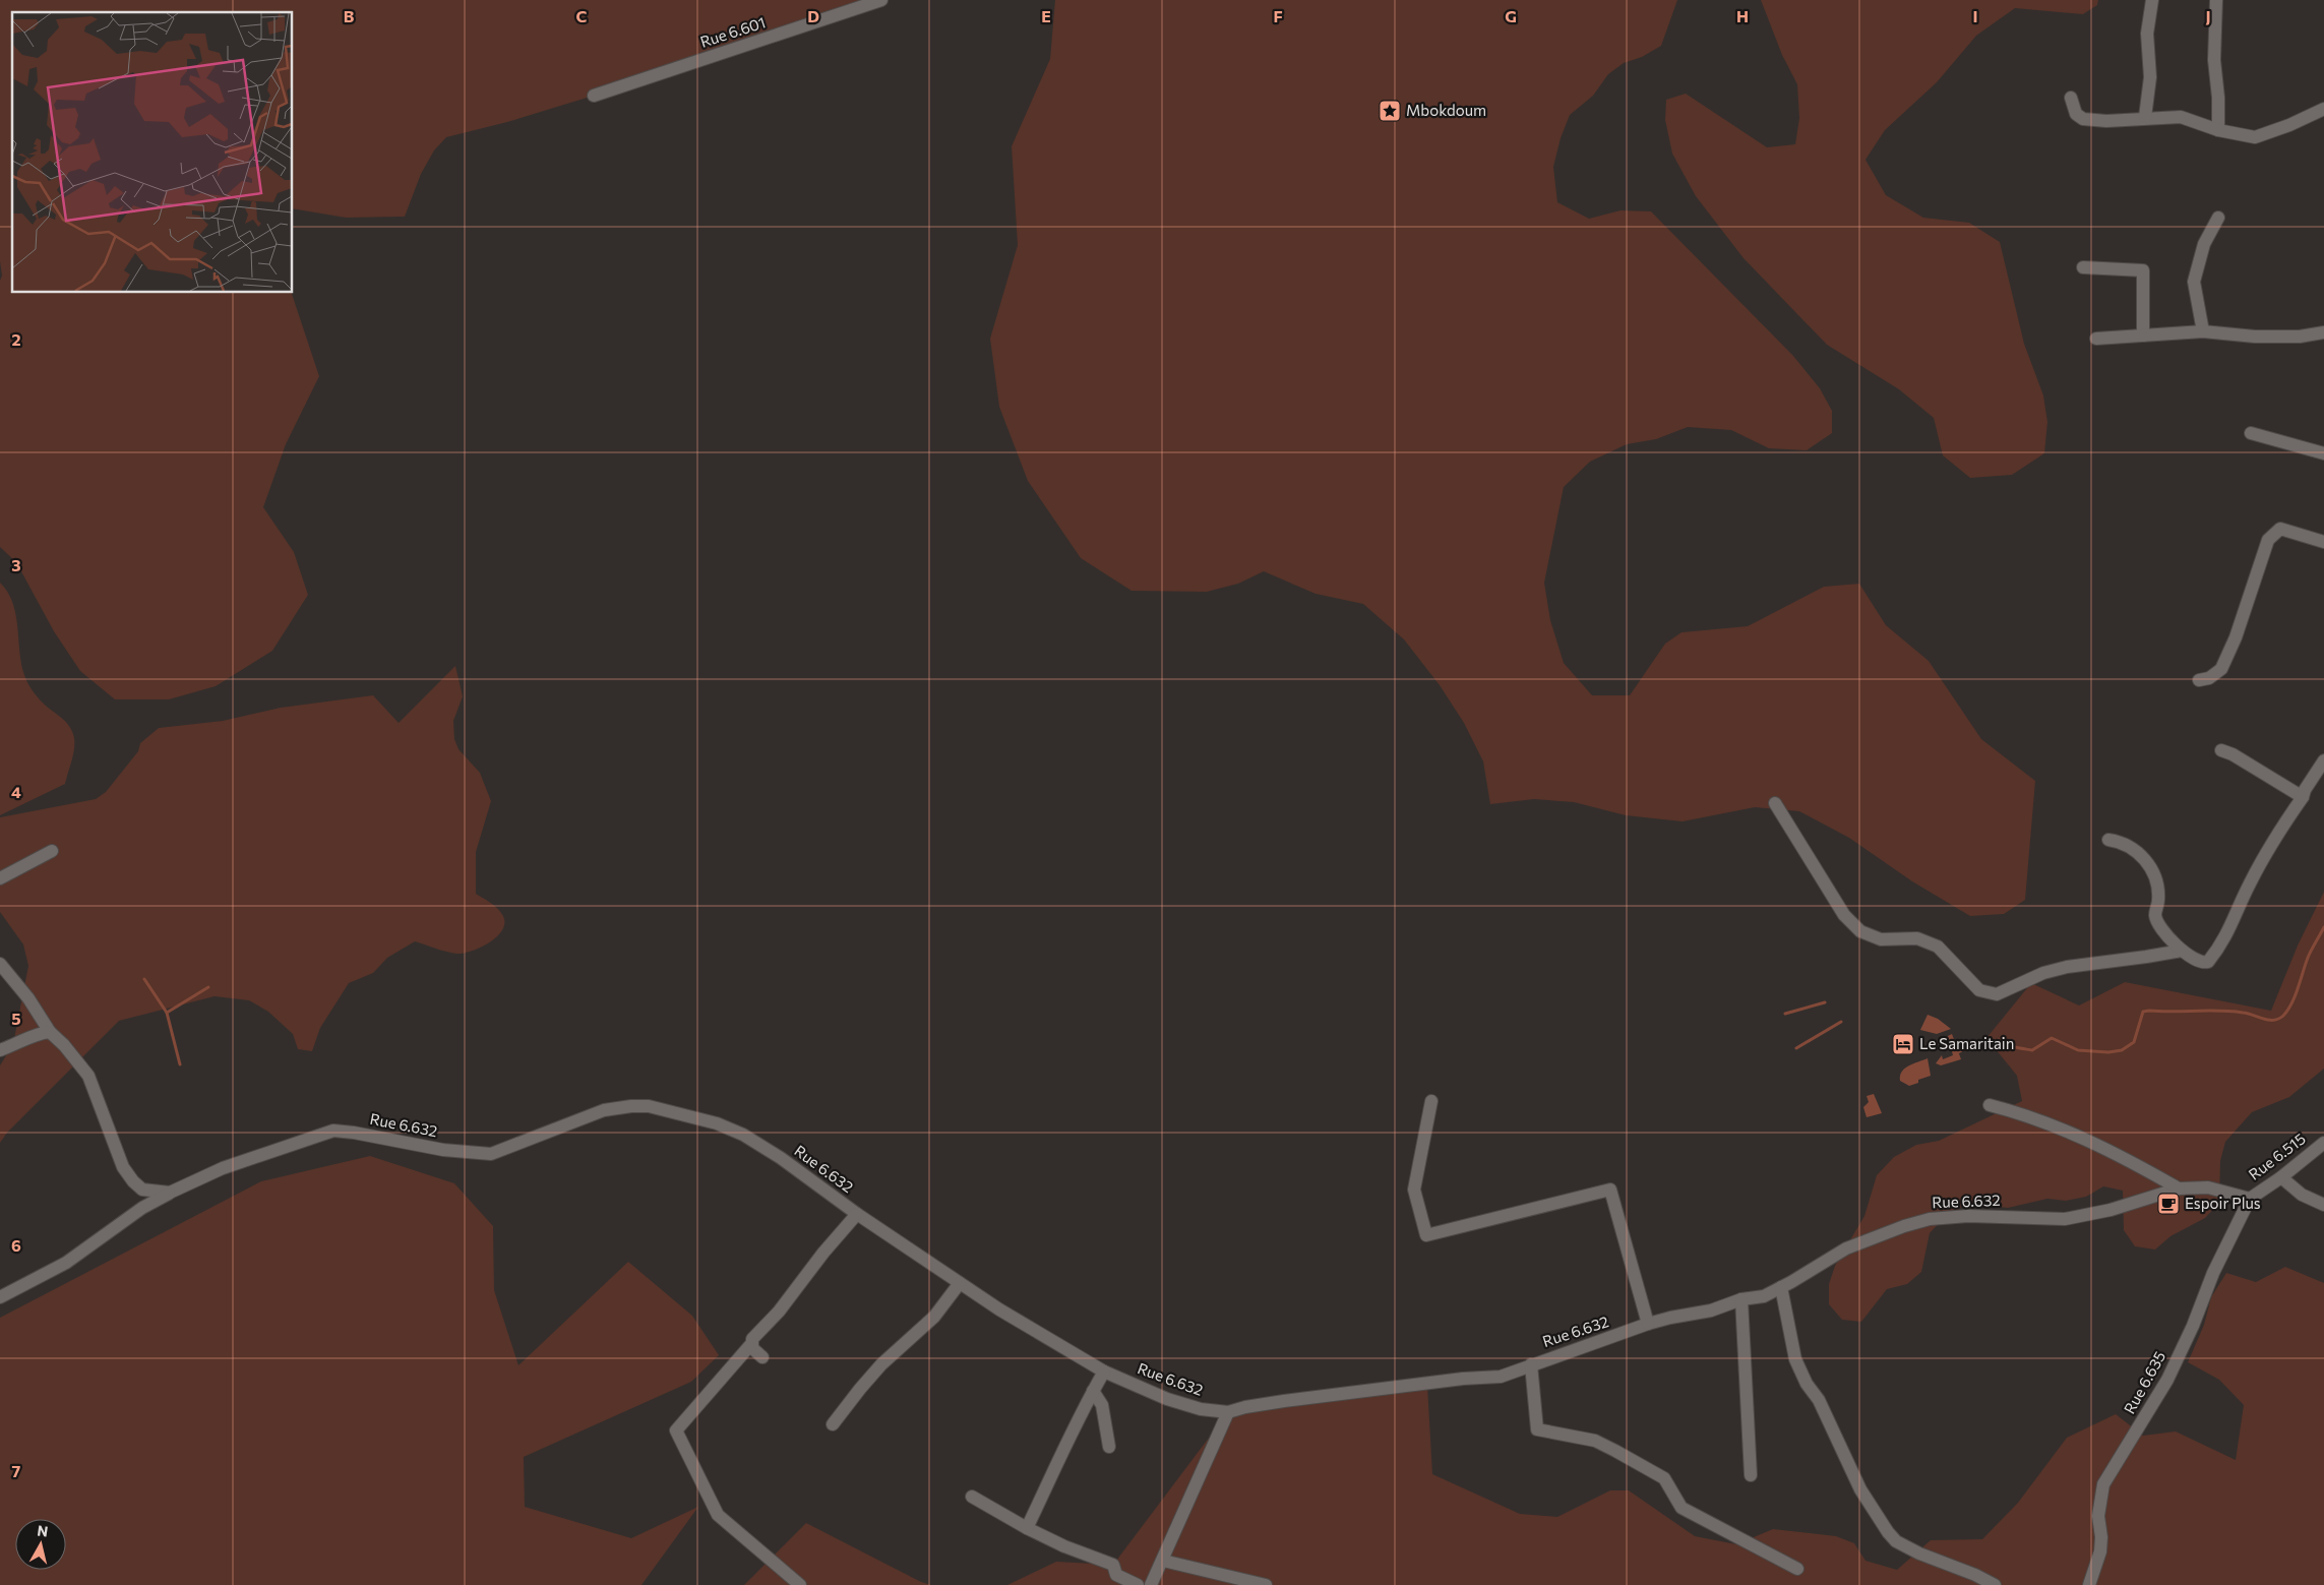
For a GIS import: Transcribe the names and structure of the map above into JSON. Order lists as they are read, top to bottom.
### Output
{
  "streets": {
    "street": [
      "Rue 6.601",
      "Rue 6.632",
      "Rue 6.515",
      "Rue 6.635"
    ]
  },
  "crossings": [
    ["Rue 6.632", "Rue 6.515"],
    ["Rue 6.632", "Rue 6.635"],
    ["Rue 6.515", "Rue 6.635"]
  ],
  "places": {
    "place": ["Mbokdoum"],
    "hotel": ["Le Samaritain"],
    "cafe": ["Espoir Plus"]
  },
  "north": "top",
  "grid": {
    "columns": [
      "B",
      "C",
      "D",
      "E",
      "F",
      "G",
      "H",
      "I",
      "J"
    ],
    "rows": [
      "2",
      "3",
      "4",
      "5",
      "6",
      "7"
    ]
  }
}
